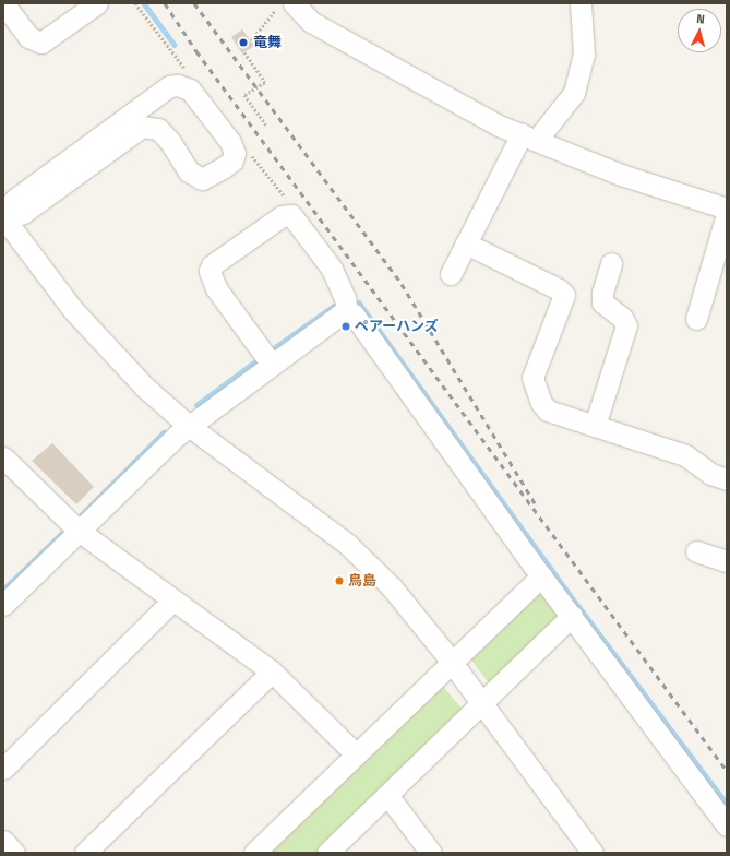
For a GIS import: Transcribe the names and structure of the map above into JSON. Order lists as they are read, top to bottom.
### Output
{
  "places": ["竜舞", "ペアーハンズ", "鳥島"],
  "north": "top"
}
